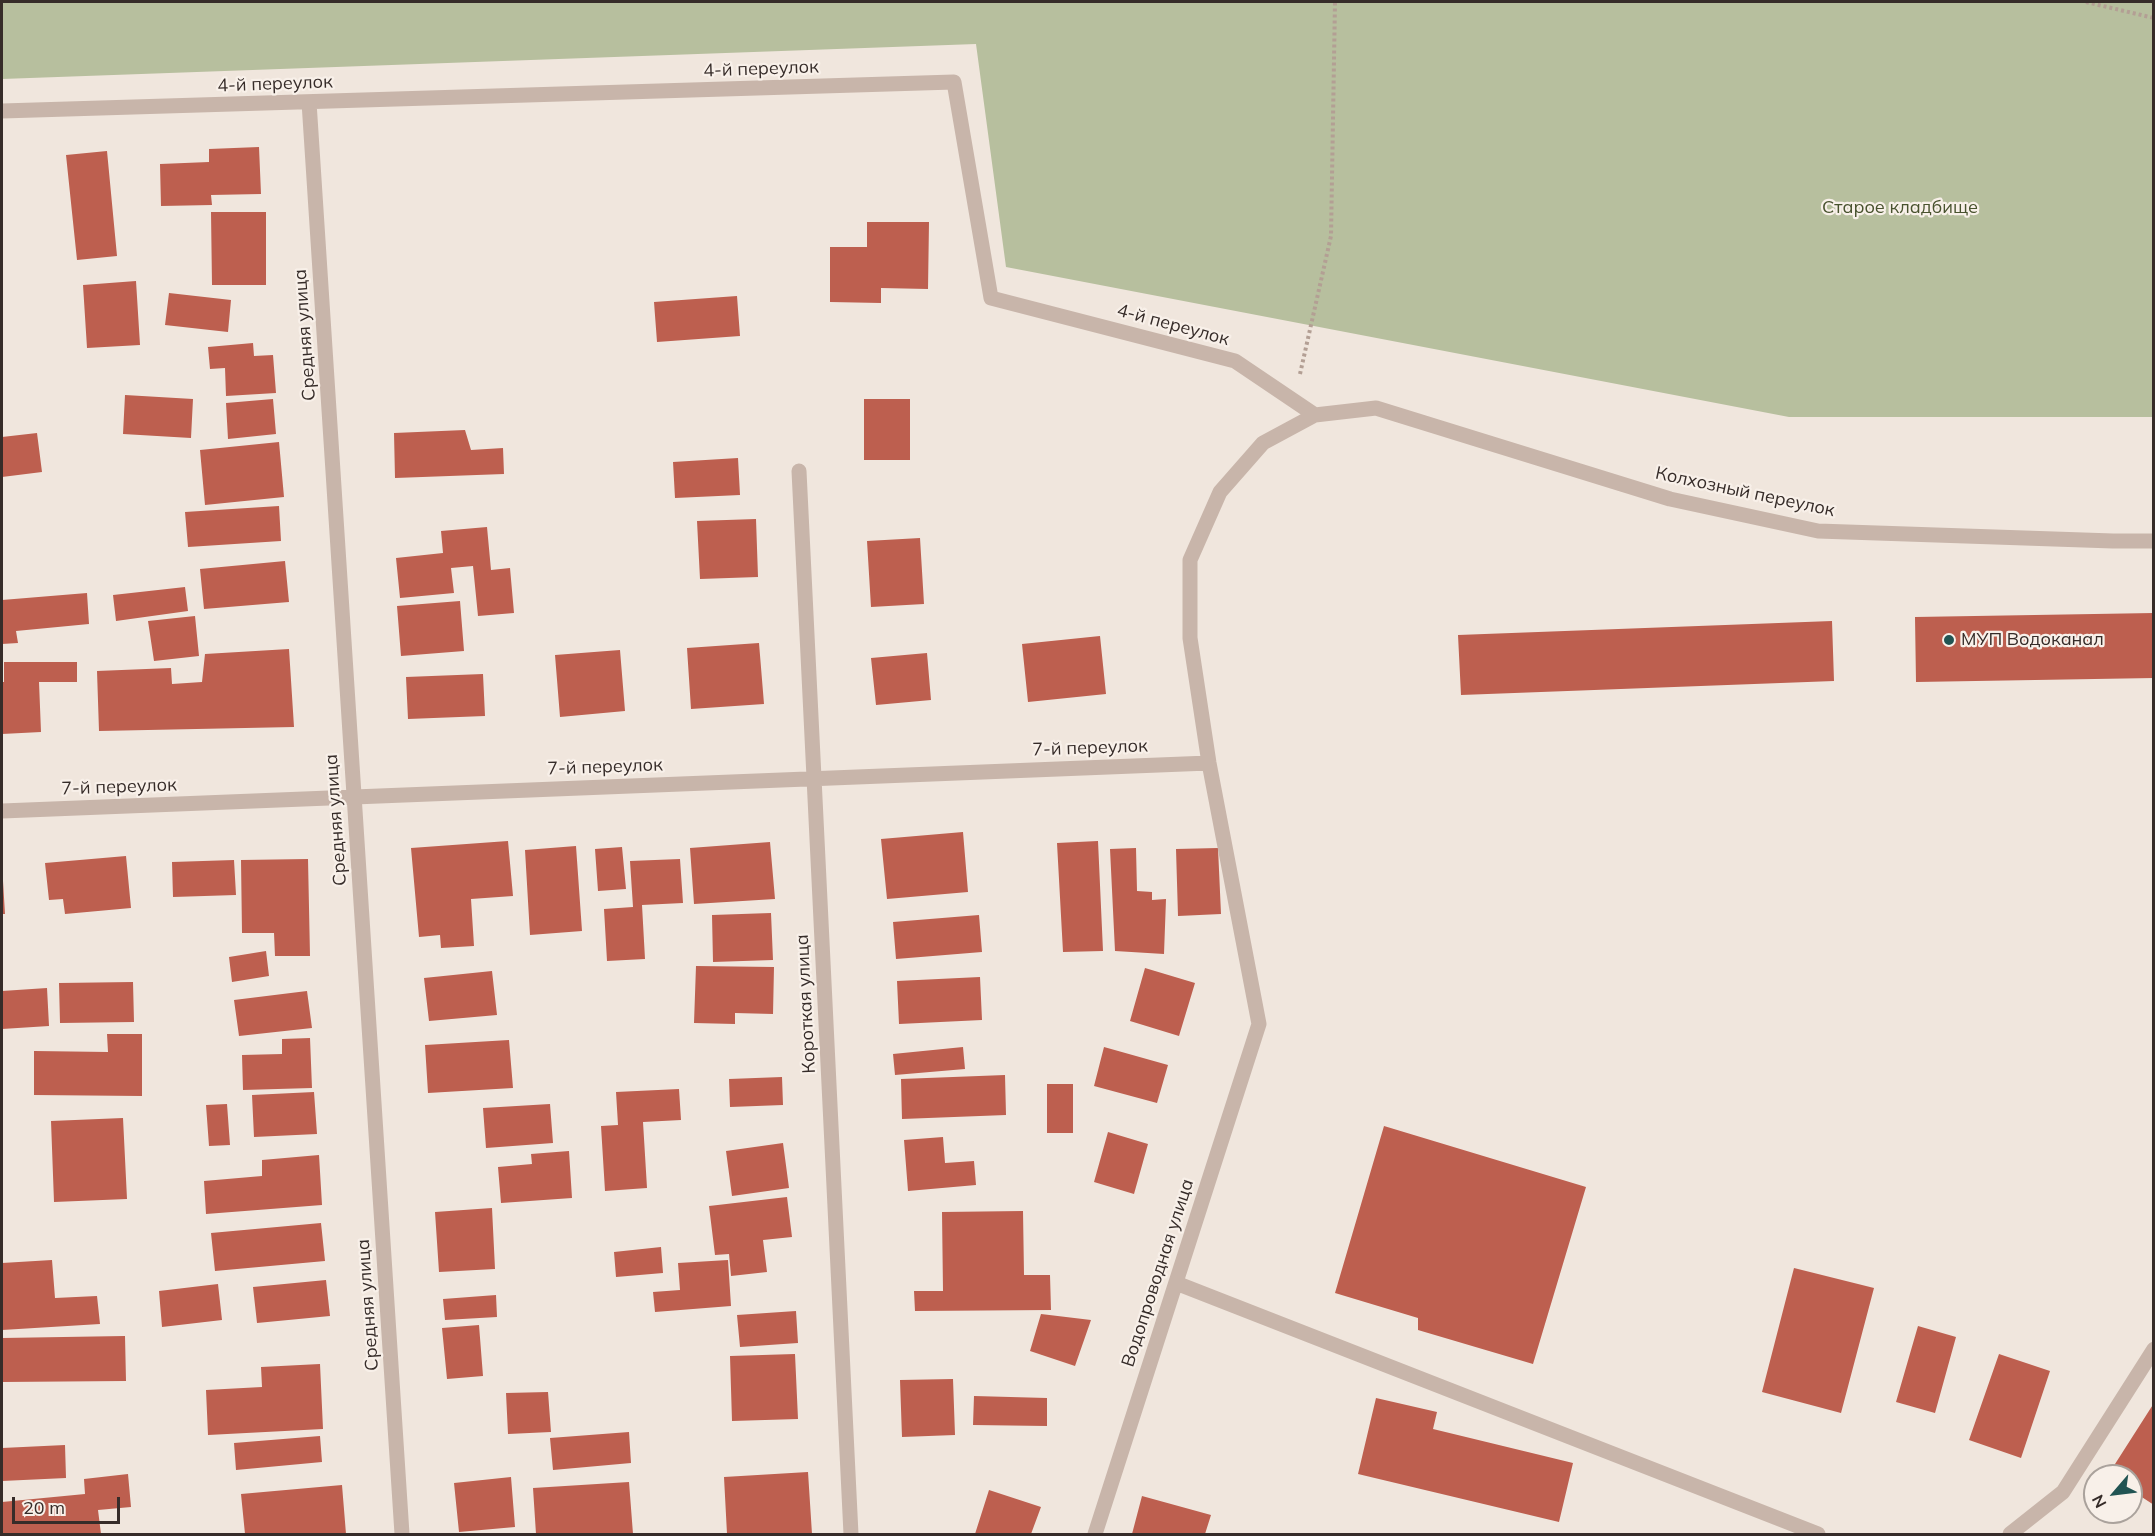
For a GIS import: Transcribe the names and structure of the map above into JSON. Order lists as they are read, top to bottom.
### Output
{
  "streets": {
    "street": [
      "4-й переулок",
      "Средняя улица",
      "Колхозный переулок",
      "7-й переулок",
      "Короткая улица",
      "Водопроводная улица"
    ]
  },
  "crossings": [
    ["4-й переулок", "Средняя улица"],
    ["4-й переулок", "Колхозный переулок"],
    ["Средняя улица", "7-й переулок"],
    ["7-й переулок", "Короткая улица"],
    ["7-й переулок", "Водопроводная улица"]
  ],
  "parks": ["Старое кладбище"],
  "places": ["МУП Водоканал"],
  "scale_bar": "20 m",
  "north": "bottom left"
}
